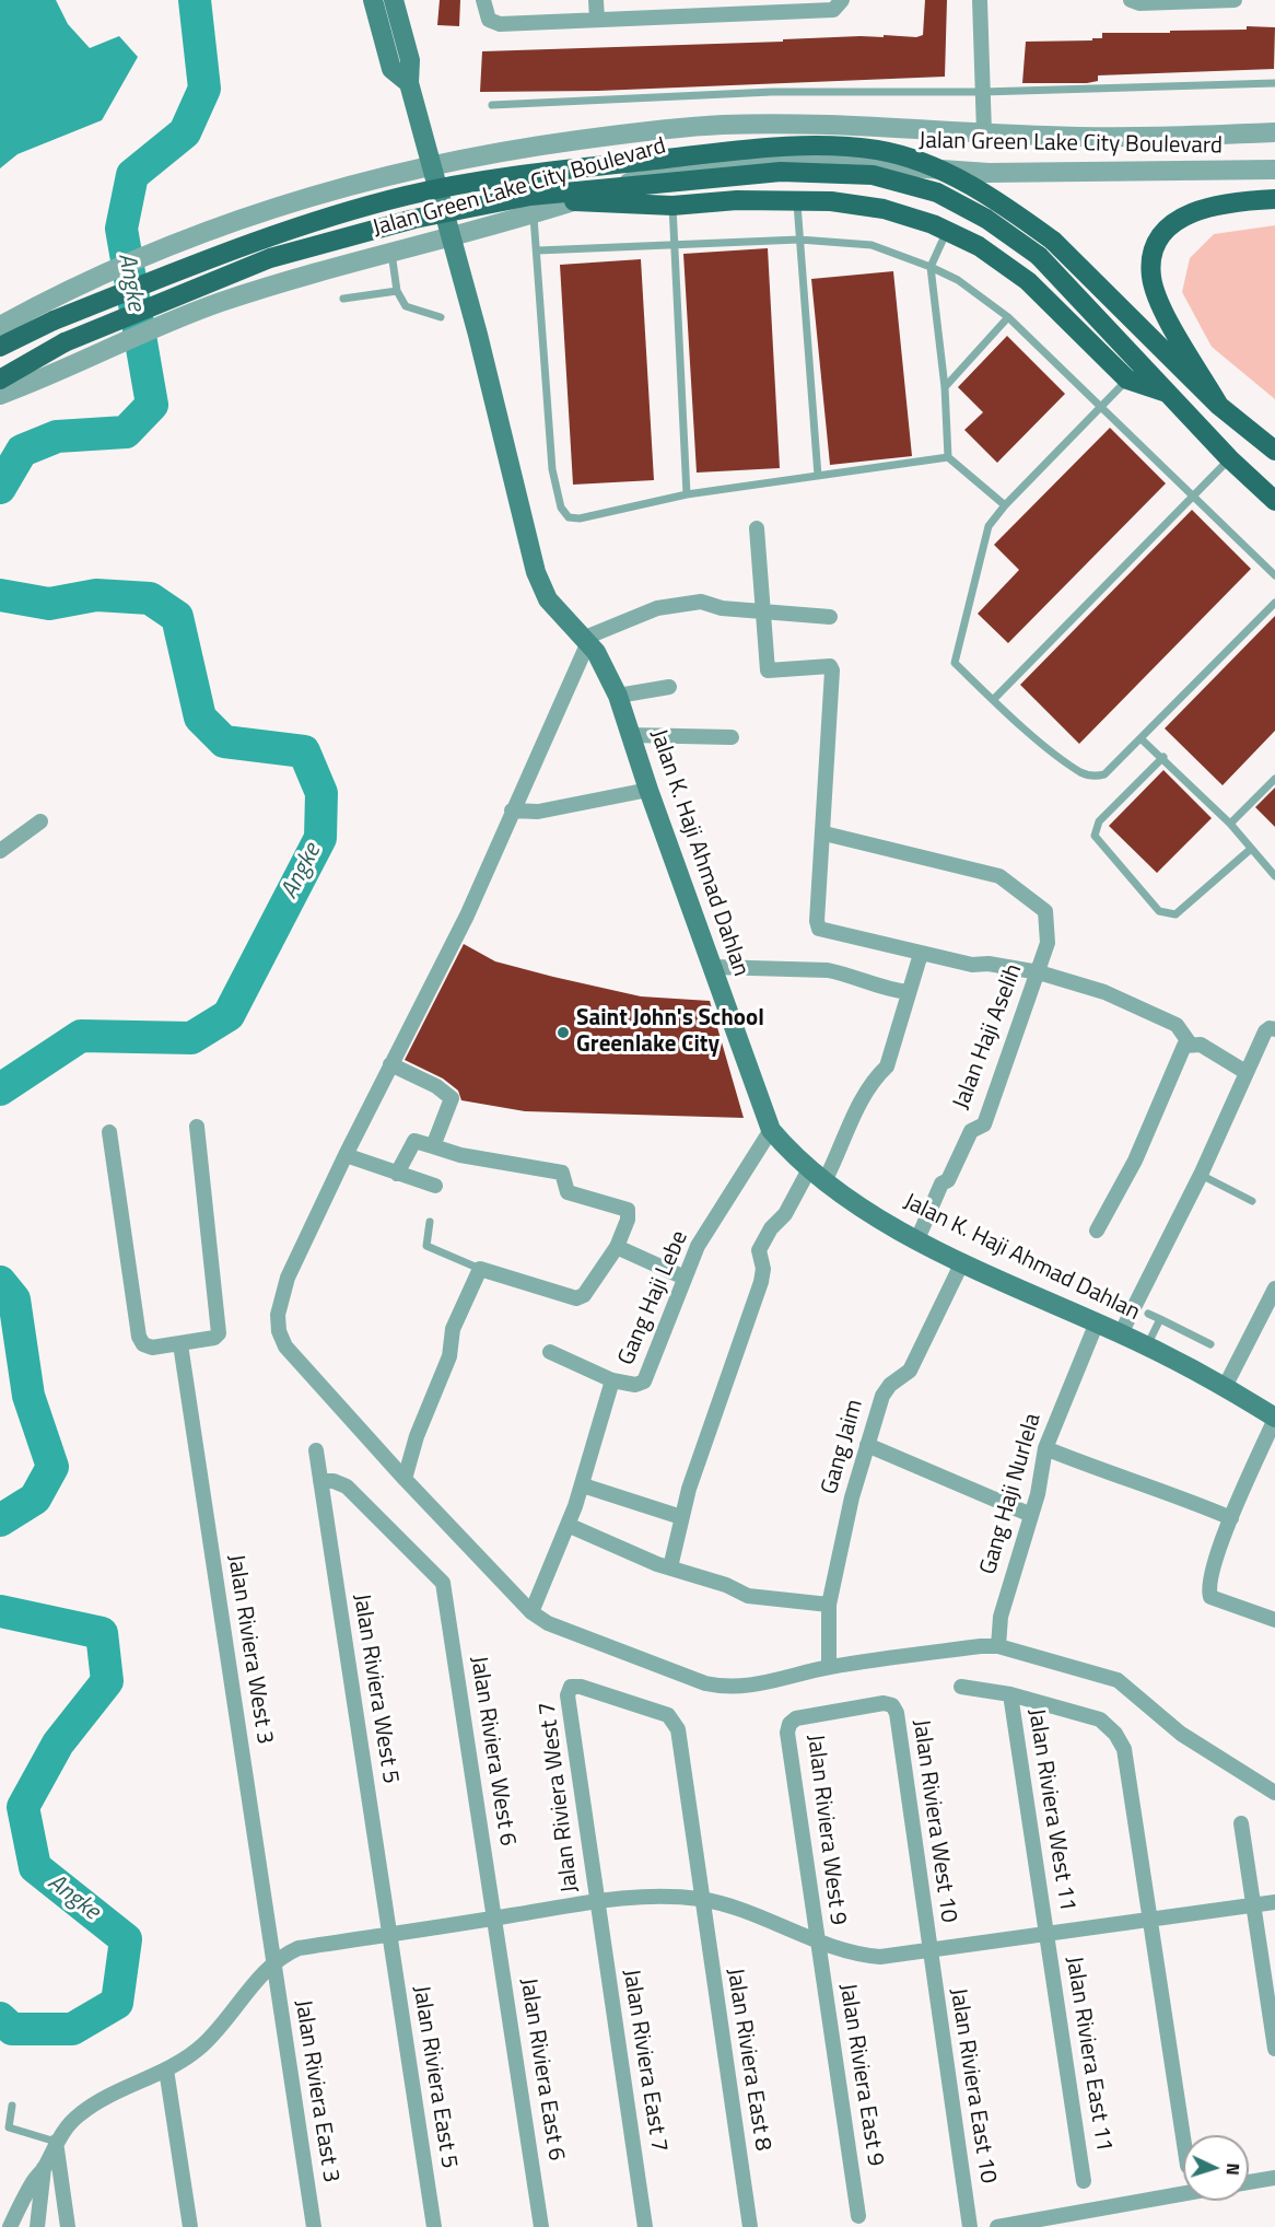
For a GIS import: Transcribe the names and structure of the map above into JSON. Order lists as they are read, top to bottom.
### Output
{
  "streets": {
    "main road": ["Jalan K. Haji Ahmad Dahlan"],
    "street": [
      "Jalan Green Lake City Boulevard",
      "Jalan Haji Aselih",
      "Gang Haji Lebe",
      "Gang Jaim",
      "Gang Haji Nurlela",
      "Jalan Riviera West 3",
      "Jalan Riviera West 5",
      "Jalan Riviera West 6",
      "Jalan Riviera West 7",
      "Jalan Riviera West 11",
      "Jalan Riviera West 10",
      "Jalan Riviera West 9",
      "Jalan Riviera East 11",
      "Jalan Riviera East 8",
      "Jalan Riviera East 7",
      "Jalan Riviera East 6",
      "Jalan Riviera East 9",
      "Jalan Riviera East 5",
      "Jalan Riviera East 10",
      "Jalan Riviera East 3"
    ]
  },
  "crossings": [
    ["Jalan Green Lake City Boulevard", "Jalan K. Haji Ahmad Dahlan"],
    ["Jalan K. Haji Ahmad Dahlan", "Jalan Haji Aselih"],
    ["Jalan K. Haji Ahmad Dahlan", "Gang Haji Lebe"],
    ["Jalan K. Haji Ahmad Dahlan", "Gang Jaim"],
    ["Jalan K. Haji Ahmad Dahlan", "Gang Haji Nurlela"],
    ["Jalan Riviera West 3", "Jalan Riviera East 3"],
    ["Jalan Riviera West 5", "Jalan Riviera West 6"],
    ["Jalan Riviera West 5", "Jalan Riviera East 5"],
    ["Jalan Riviera West 6", "Jalan Riviera East 6"],
    ["Jalan Riviera West 7", "Jalan Riviera East 8"],
    ["Jalan Riviera West 7", "Jalan Riviera East 7"],
    ["Jalan Riviera West 11", "Jalan Riviera East 11"],
    ["Jalan Riviera West 10", "Jalan Riviera West 9"],
    ["Jalan Riviera West 10", "Jalan Riviera East 10"],
    ["Jalan Riviera West 9", "Jalan Riviera East 9"]
  ],
  "water": ["Angke"],
  "places": ["Saint John's School Greenlake City"],
  "north": "right"
}
